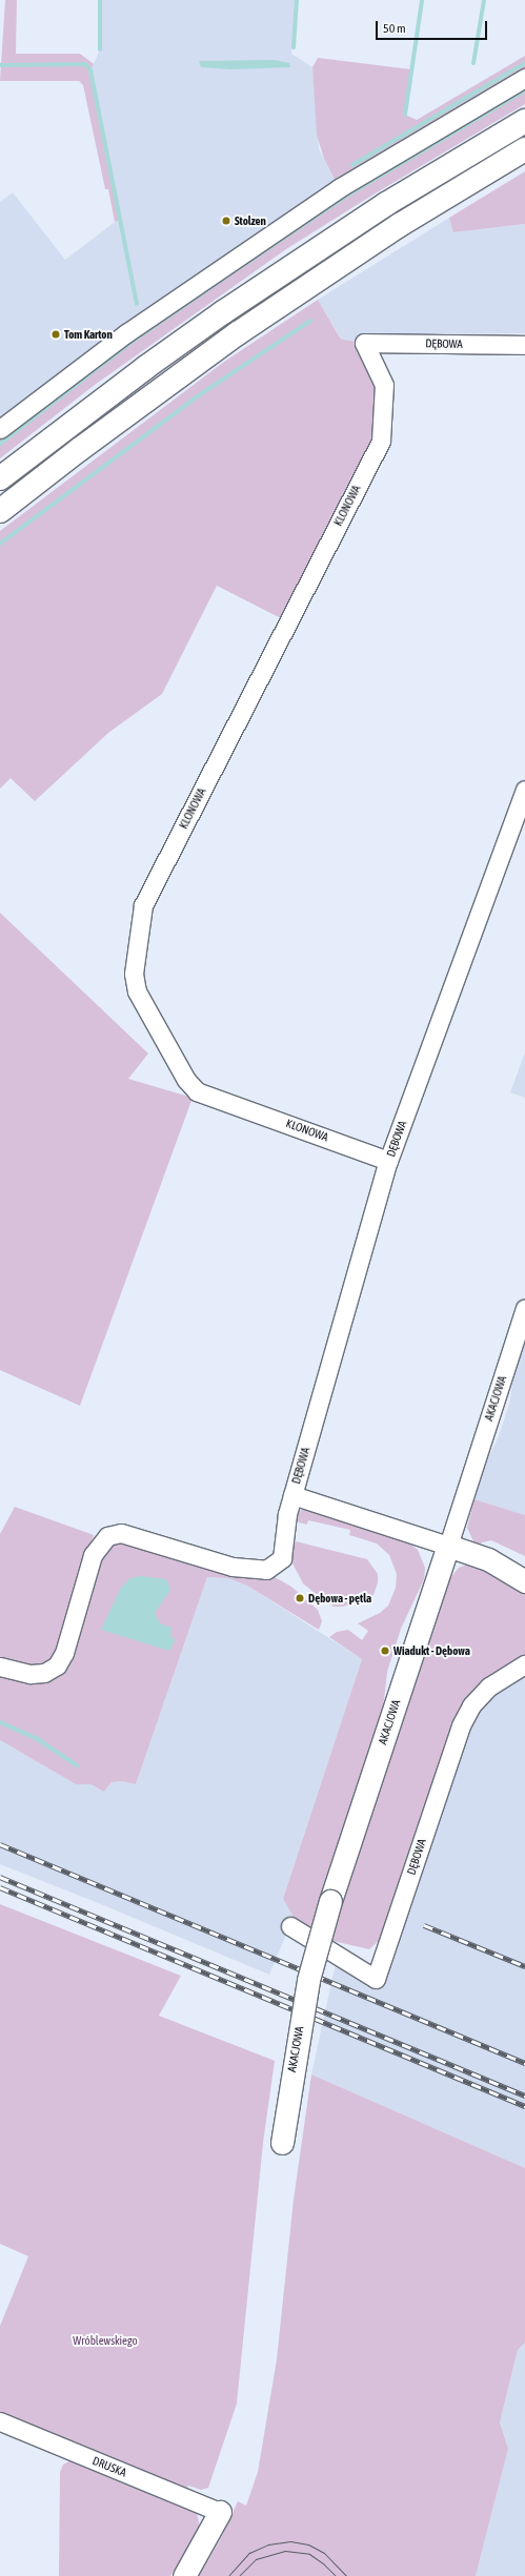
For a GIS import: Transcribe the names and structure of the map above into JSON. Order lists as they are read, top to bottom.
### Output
{
  "streets": {
    "street": [
      "DĘBOWA",
      "KLONOWA",
      "AKACJOWA",
      "DRUSKA"
    ]
  },
  "crossings": [
    ["DĘBOWA", "KLONOWA"],
    ["DĘBOWA", "AKACJOWA"]
  ],
  "parks": ["Wróblewskiego"],
  "places": [
    "Stolzen",
    "Tom Karton",
    "Dębowa - pętla",
    "Wiadukt - Dębowa"
  ],
  "scale_bar": "50 m"
}
